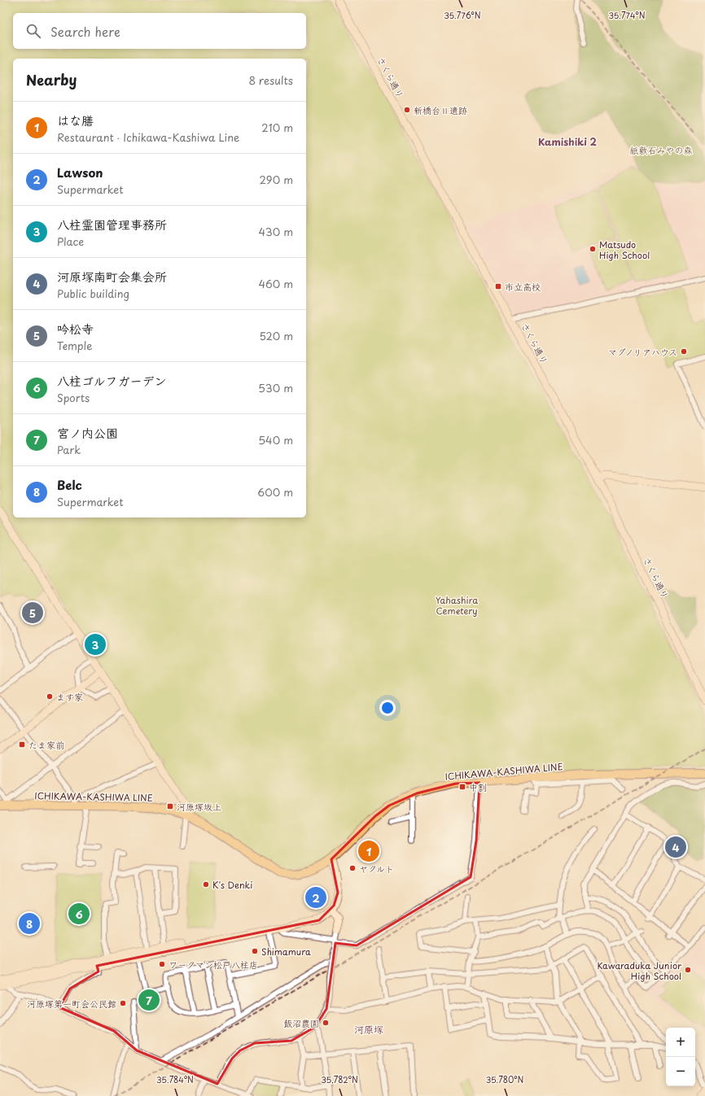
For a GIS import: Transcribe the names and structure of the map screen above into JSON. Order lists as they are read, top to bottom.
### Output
{
  "streets": {
    "main road": ["ICHIKAWA-KASHIWA LINE"],
    "street": ["さくら通り"]
  },
  "districts": ["Kamishiki 2", "河原塚"],
  "parks": ["紙敷石みやの森", "Yahashira Cemetery"],
  "places": {
    "other": [
      "新橋台Ⅱ遺跡",
      "Matsudo High School",
      "マグノリアハウス",
      "ます家",
      "ヤクルト",
      "K's Denki",
      "Shimamura",
      "ワークマン松戸八柱店",
      "Kawaraduka Junior High School",
      "河原塚第一町会公民館",
      "飯沼農園"
    ],
    "transit": [
      "市立高校",
      "たま家前",
      "中割",
      "河原塚坂上"
    ]
  },
  "page": {
    "search": "Search here",
    "heading": ["Nearby", "8 results"],
    "list": [
      {
        "mark": "1",
        "name": "はな膳",
        "note": "Restaurant · Ichikawa-Kashiwa Line",
        "value": "210 m"
      },
      {
        "mark": "2",
        "name": "Lawson",
        "note": "Supermarket",
        "value": "290 m"
      },
      {
        "mark": "3",
        "name": "八柱霊園管理事務所",
        "note": "Place",
        "value": "430 m"
      },
      {
        "mark": "4",
        "name": "河原塚南町会集会所",
        "note": "Public building",
        "value": "460 m"
      },
      {
        "mark": "5",
        "name": "吟松寺",
        "note": "Temple",
        "value": "520 m"
      },
      {
        "mark": "6",
        "name": "八柱ゴルフガーデン",
        "note": "Sports",
        "value": "530 m"
      },
      {
        "mark": "7",
        "name": "宮ノ内公園",
        "note": "Park",
        "value": "540 m"
      },
      {
        "mark": "8",
        "name": "Belc",
        "note": "Supermarket",
        "value": "600 m"
      }
    ],
    "pins": [
      "5",
      "3",
      "4",
      "1",
      "2",
      "6",
      "8",
      "7"
    ],
    "map_buttons": ["+", "−"]
  },
  "coordinates": [
    "35.776°N",
    "35.774°N",
    "35.784°N",
    "35.782°N",
    "35.780°N"
  ]
}
